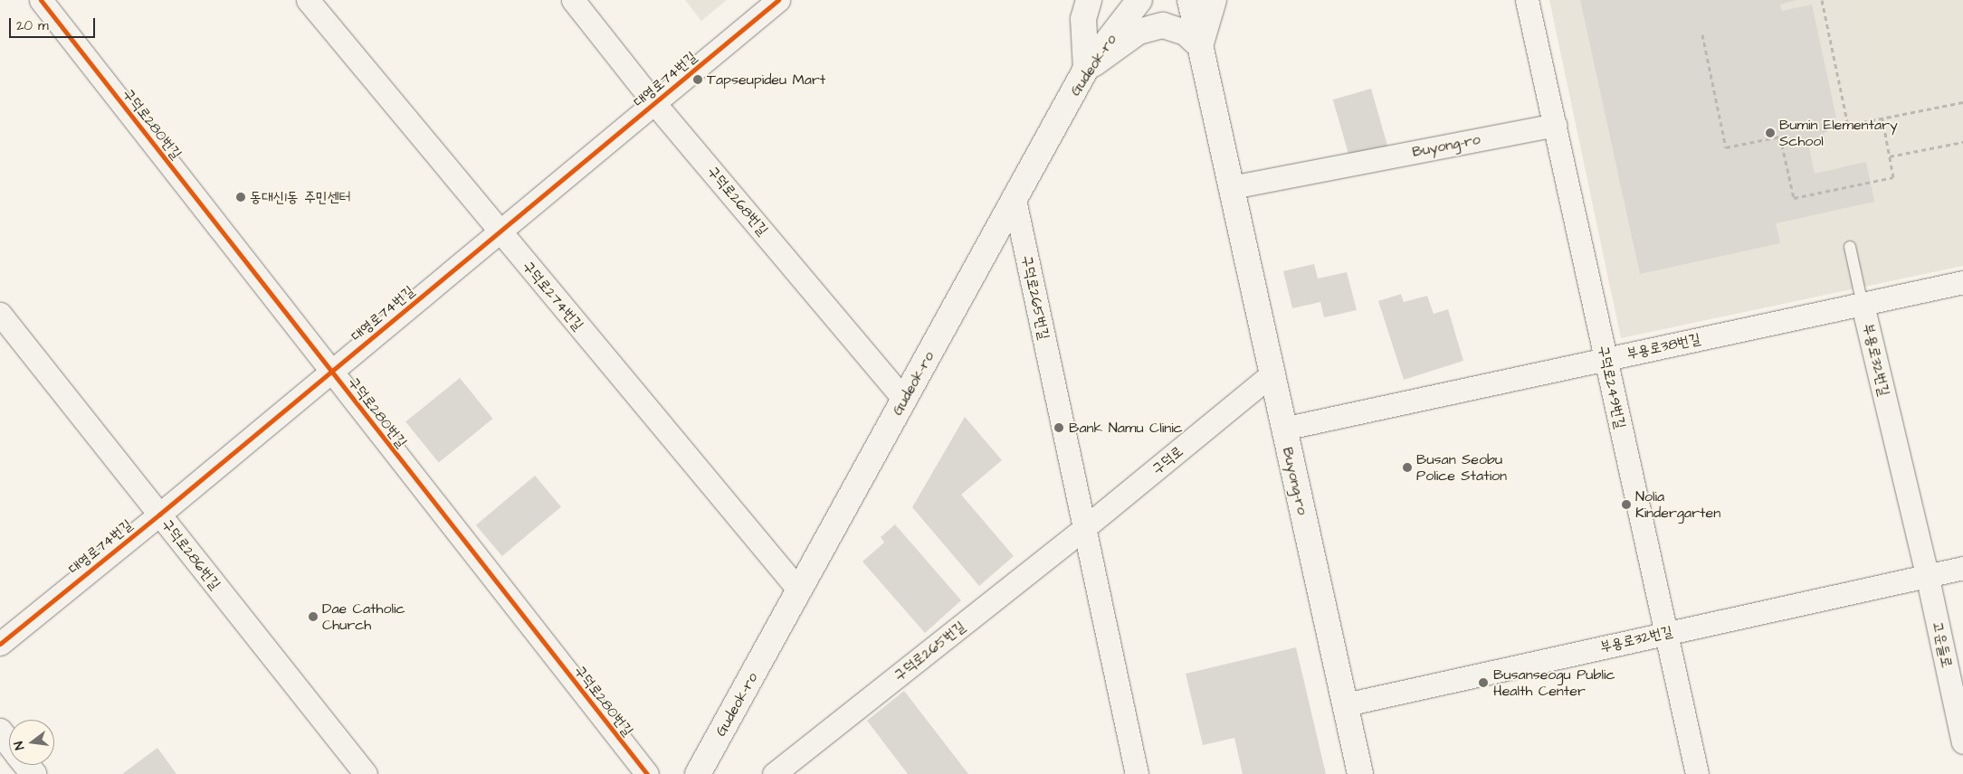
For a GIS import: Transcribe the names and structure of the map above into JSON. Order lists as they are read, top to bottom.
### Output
{
  "streets": {
    "main road": ["Gudeok-ro", "Buyong-ro"],
    "street": [
      "대영로74번길",
      "구덕로280번길",
      "구덕로268번길",
      "구덕로274번길",
      "구덕로265번길",
      "부용로38번길",
      "부용로32번길",
      "구덕로249번길",
      "구덕로",
      "구덕로286번길",
      "고운들로"
    ]
  },
  "crossings": [
    ["Gudeok-ro", "구덕로268번길"],
    ["Gudeok-ro", "구덕로274번길"],
    ["Gudeok-ro", "구덕로265번길"],
    ["대영로74번길", "구덕로280번길"],
    ["대영로74번길", "구덕로268번길"],
    ["대영로74번길", "구덕로274번길"],
    ["대영로74번길", "구덕로286번길"],
    ["Buyong-ro", "부용로38번길"],
    ["Buyong-ro", "부용로32번길"],
    ["Buyong-ro", "구덕로249번길"],
    ["Buyong-ro", "구덕로"],
    ["구덕로265번길", "구덕로"],
    ["부용로38번길", "부용로32번길"],
    ["부용로38번길", "구덕로249번길"],
    ["부용로32번길", "구덕로249번길"],
    ["부용로32번길", "고운들로"]
  ],
  "places": [
    "Tapseupideu Mart",
    "Bumin Elementary School",
    "동대신1동 주민센터",
    "Bank Namu Clinic",
    "Busan Seobu Police Station",
    "Nolia Kindergarten",
    "Dae Catholic Church",
    "Busanseogu Public Health Center"
  ],
  "scale_bar": "20 m",
  "north": "left"
}
